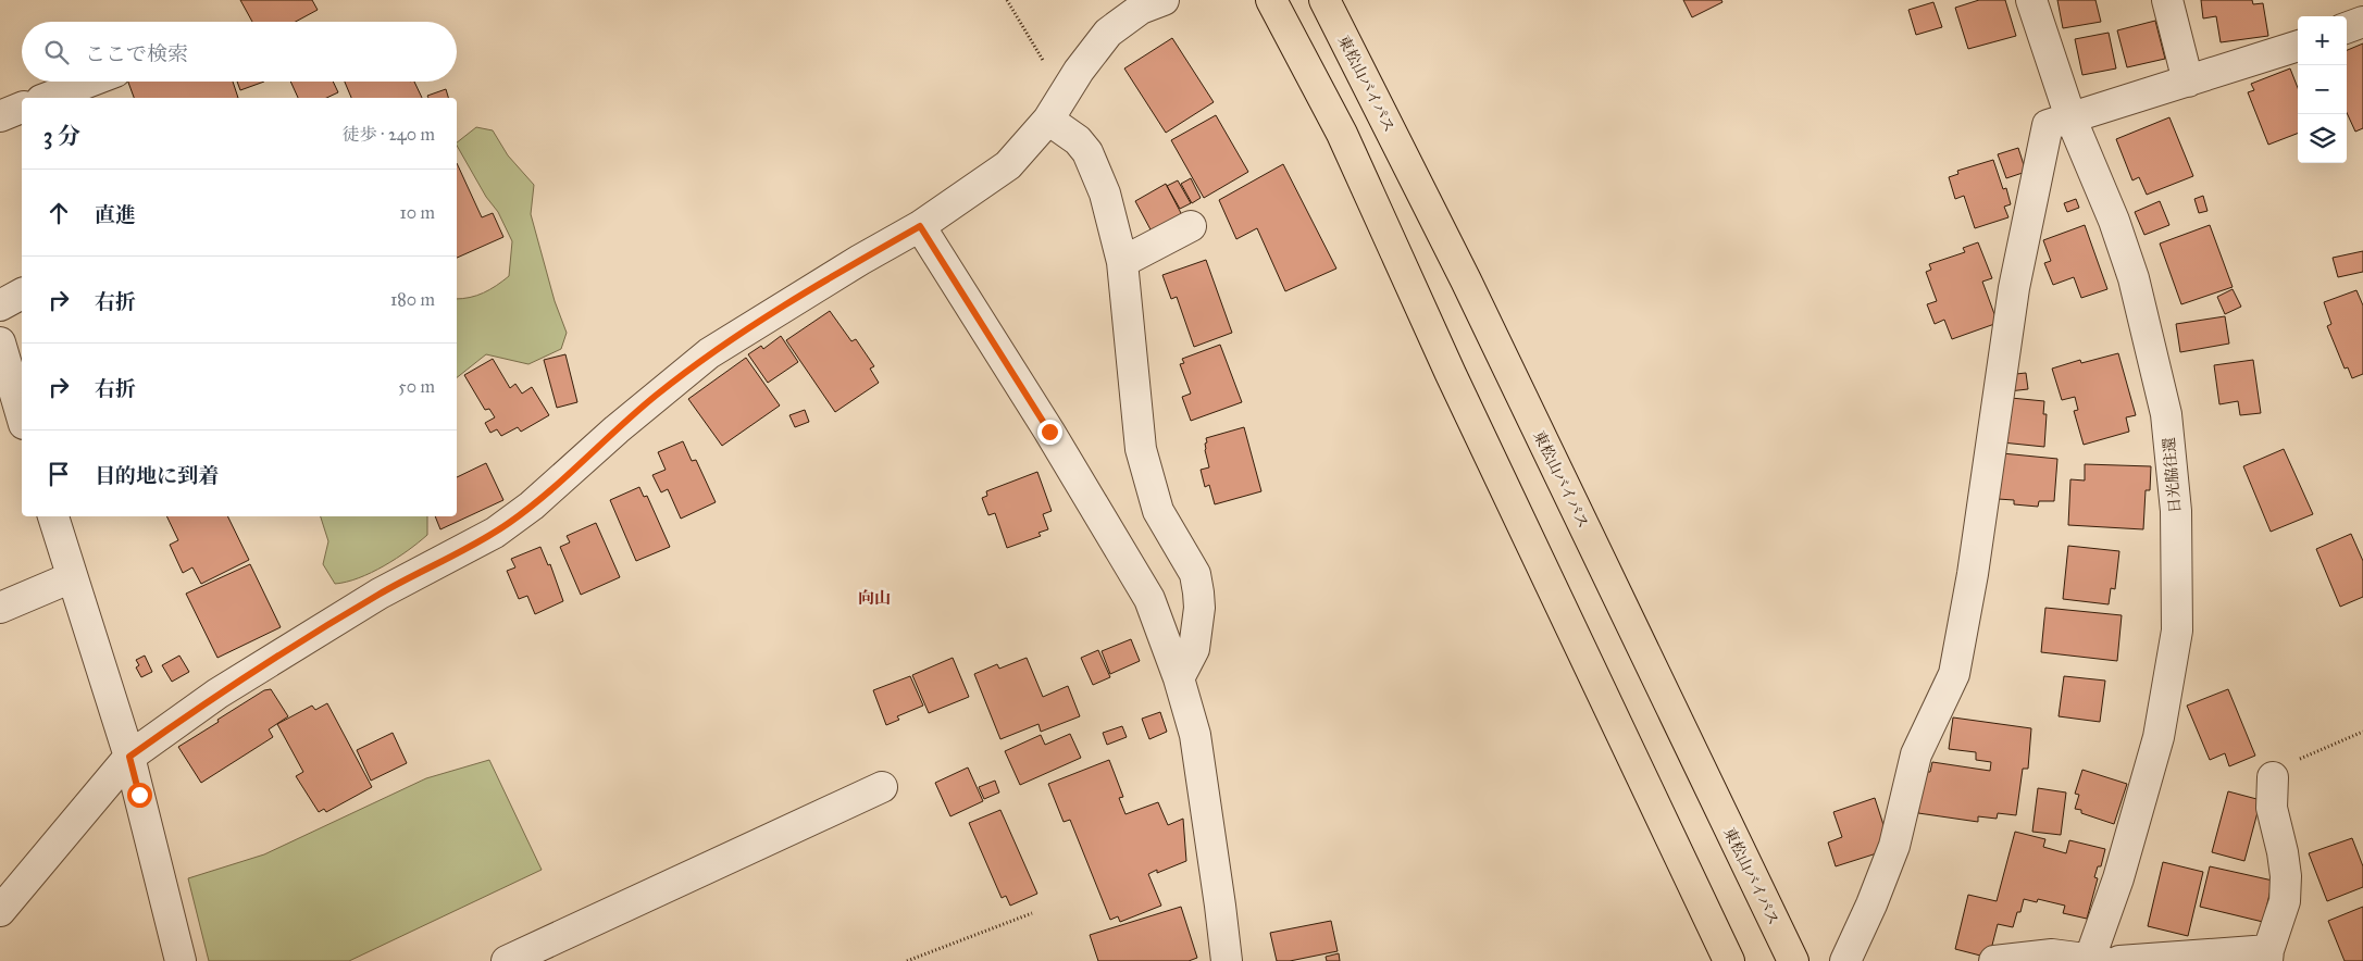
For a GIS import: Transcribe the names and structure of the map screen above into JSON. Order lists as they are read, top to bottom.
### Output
{
  "streets": {
    "highway": ["東松山バイパス"],
    "street": ["日光脇往還"]
  },
  "districts": ["向山"],
  "page": {
    "map_buttons": ["+", "−"],
    "search": "ここで検索",
    "heading": ["3 分", "徒歩 · 240 m"],
    "list": [
      ["直進", "10 m"],
      ["右折", "180 m"],
      ["右折", "50 m"],
      "目的地に到着"
    ]
  }
}
